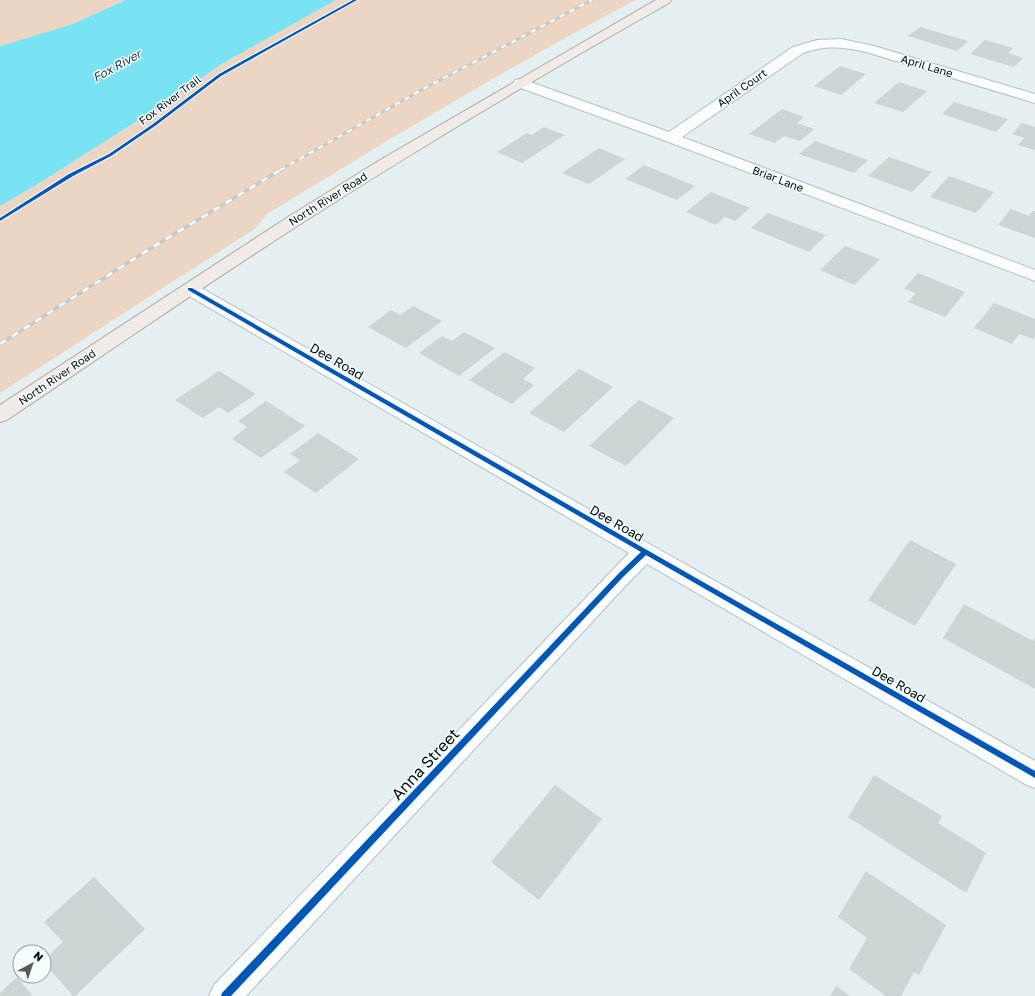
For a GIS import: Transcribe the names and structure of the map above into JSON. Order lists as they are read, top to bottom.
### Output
{
  "streets": {
    "main road": ["North River Road"],
    "street": [
      "April Lane",
      "April Court",
      "Briar Lane",
      "Dee Road",
      "Anna Street"
    ],
    "cycle path": ["Fox River Trail"]
  },
  "crossings": [
    ["April Lane", "April Court"],
    ["April Court", "Briar Lane"],
    ["Briar Lane", "North River Road"],
    ["North River Road", "Dee Road"],
    ["Dee Road", "Anna Street"]
  ],
  "water": ["Fox River"],
  "north": "top right"
}
